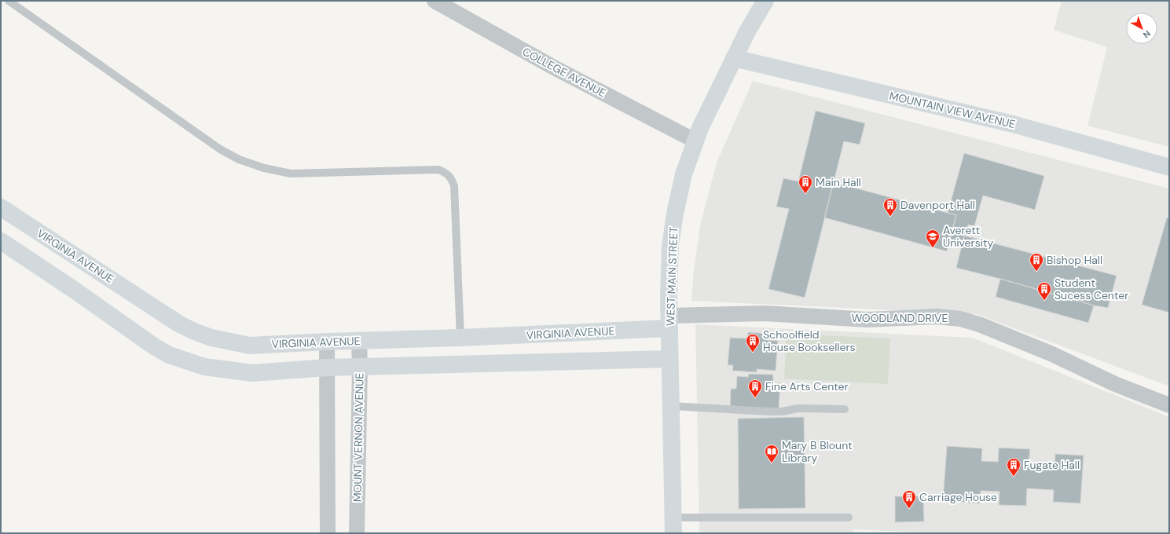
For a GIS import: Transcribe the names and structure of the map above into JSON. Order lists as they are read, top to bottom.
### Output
{
  "streets": {
    "street": [
      "COLLEGE AVENUE",
      "MOUNTAIN VIEW AVENUE",
      "VIRGINIA AVENUE",
      "WEST MAIN STREET",
      "WOODLAND DRIVE",
      "MOUNT VERNON AVENUE"
    ]
  },
  "crossings": [
    ["COLLEGE AVENUE", "WEST MAIN STREET"],
    ["MOUNTAIN VIEW AVENUE", "WEST MAIN STREET"],
    ["VIRGINIA AVENUE", "WEST MAIN STREET"],
    ["VIRGINIA AVENUE", "WOODLAND DRIVE"],
    ["VIRGINIA AVENUE", "MOUNT VERNON AVENUE"],
    ["WEST MAIN STREET", "WOODLAND DRIVE"]
  ],
  "places": {
    "building": [
      "Main Hall",
      "Davenport Hall",
      "Bishop Hall",
      "Student Sucess Center",
      "Schoolfield House Booksellers",
      "Fine Arts Center",
      "Fugate Hall",
      "Carriage House"
    ],
    "school or university": ["Averett University"],
    "library": ["Mary B Blount Library"]
  },
  "north": "bottom right"
}
